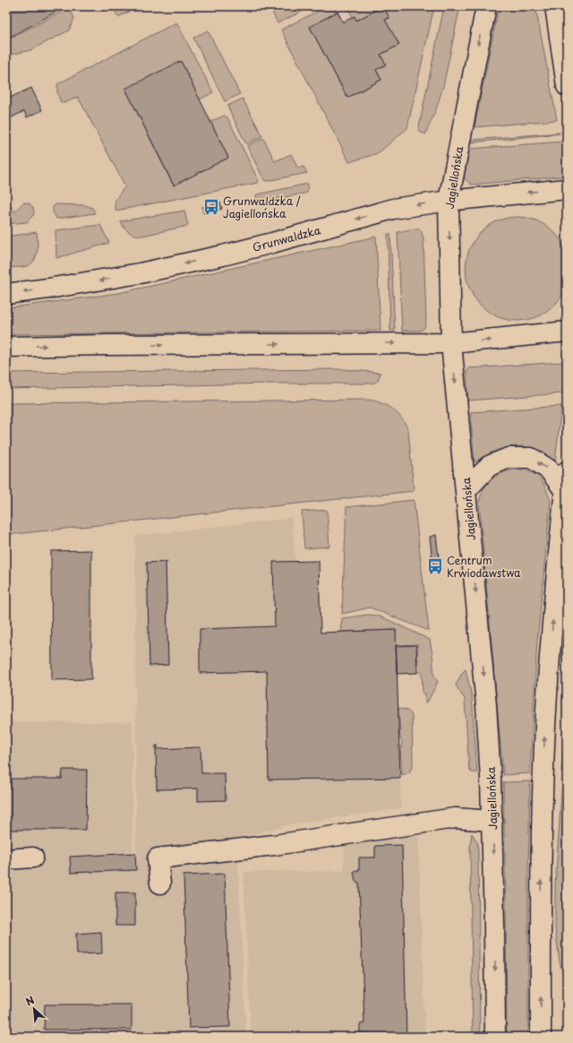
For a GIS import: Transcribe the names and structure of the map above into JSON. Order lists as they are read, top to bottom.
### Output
{
  "streets": {
    "street": ["Jagiellońska", "Grunwaldzka"]
  },
  "crossings": [
    ["Jagiellońska", "Grunwaldzka"]
  ],
  "places": {
    "bus stop": ["Grunwaldzka / Jagiellońska", "Centrum Krwiodawstwa"]
  },
  "north": "top left"
}
